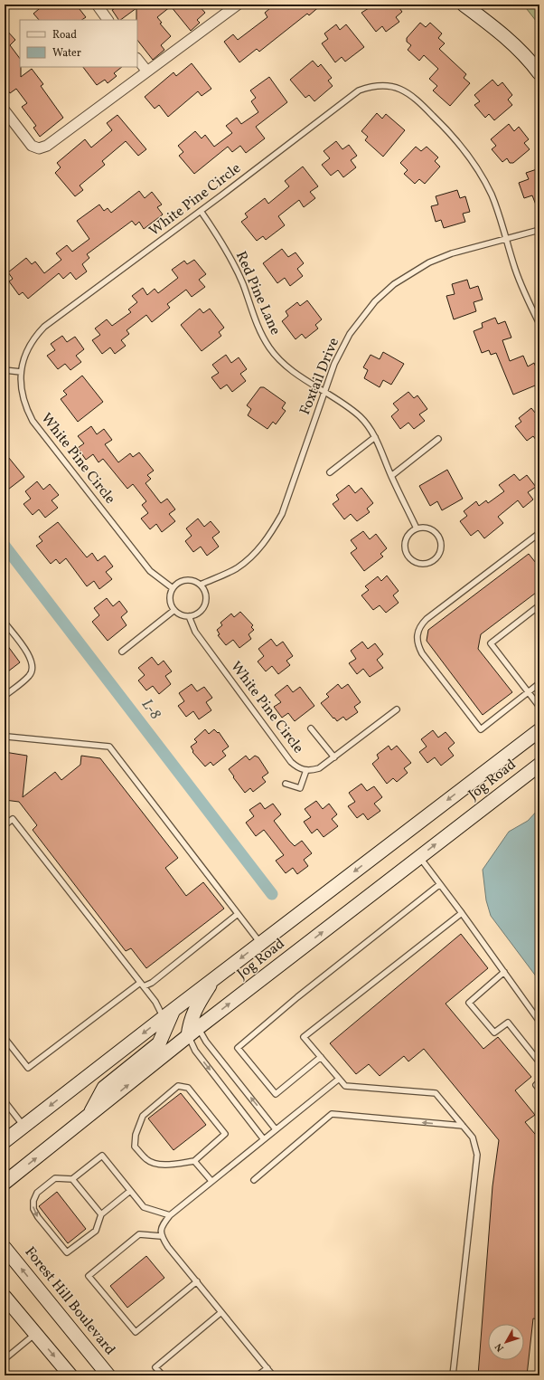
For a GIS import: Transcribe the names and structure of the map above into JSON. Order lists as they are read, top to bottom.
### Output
{
  "streets": {
    "main road": ["Jog Road", "Forest Hill Boulevard"],
    "lane": ["White Pine Circle", "Red Pine Lane", "Foxtail Drive"]
  },
  "crossings": [
    ["White Pine Circle", "Red Pine Lane"],
    ["White Pine Circle", "Foxtail Drive"],
    ["Red Pine Lane", "Foxtail Drive"]
  ],
  "water": ["L-8"],
  "legend": ["Road", "Water"],
  "north": "bottom left"
}
